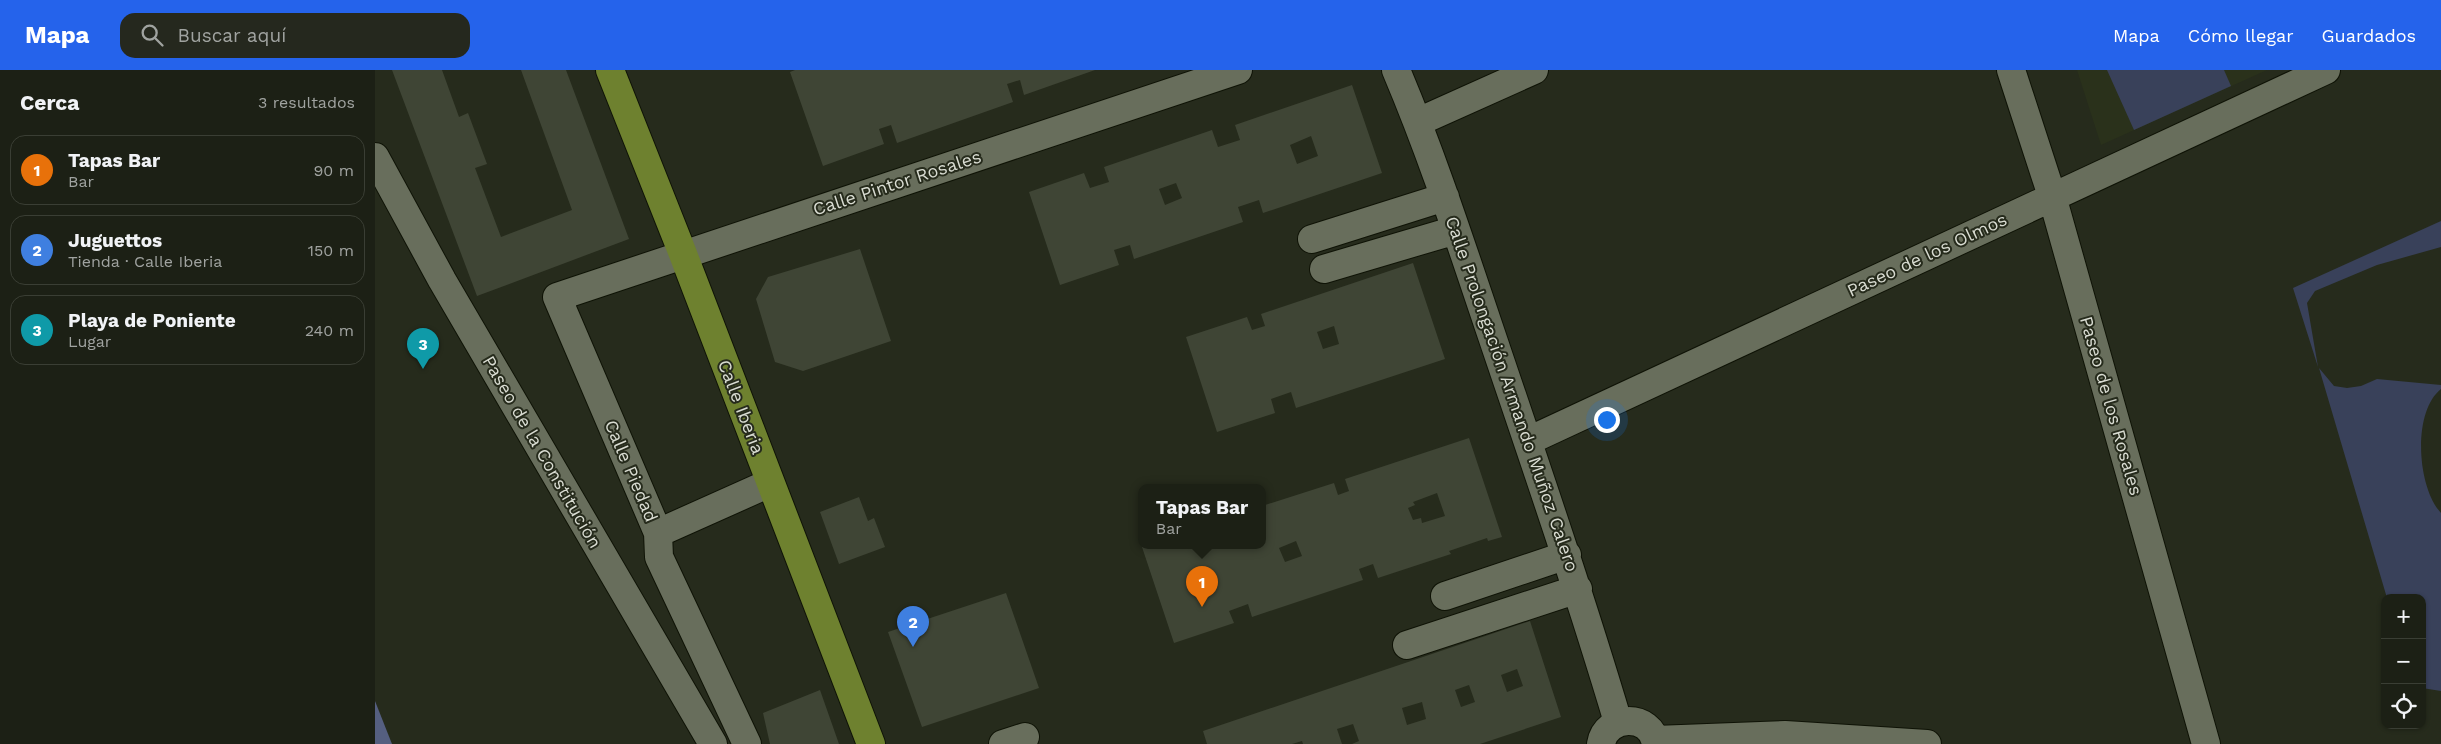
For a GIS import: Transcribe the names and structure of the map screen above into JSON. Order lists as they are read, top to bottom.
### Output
{
  "streets": {
    "main road": ["Calle Iberia"],
    "street": [
      "Calle Pintor Rosales",
      "Paseo de los Olmos",
      "Calle Prolongación Armando Muñoz Calero",
      "Paseo de los Rosales",
      "Paseo de la Constitución",
      "Calle Piedad"
    ]
  },
  "crossings": [
    ["Calle Pintor Rosales", "Calle Iberia"],
    ["Calle Pintor Rosales", "Calle Piedad"],
    ["Paseo de los Olmos", "Calle Prolongación Armando Muñoz Calero"],
    ["Paseo de los Olmos", "Paseo de los Rosales"],
    ["Calle Iberia", "Calle Piedad"]
  ],
  "page": {
    "header": "Mapa",
    "search": "Buscar aquí",
    "nav": ["Mapa", "Cómo llegar", "Guardados"],
    "heading": ["Cerca", "3 resultados"],
    "list": [
      {
        "mark": "1",
        "name": "Tapas Bar",
        "note": "Bar",
        "value": "90 m"
      },
      {
        "mark": "2",
        "name": "Juguettos",
        "note": "Tienda · Calle Iberia",
        "value": "150 m"
      },
      {
        "mark": "3",
        "name": "Playa de Poniente",
        "note": "Lugar",
        "value": "240 m"
      }
    ],
    "pins": ["3", "1", "2"],
    "popup": ["Tapas Bar", "Bar"],
    "map_buttons": ["+", "−"]
  }
}
